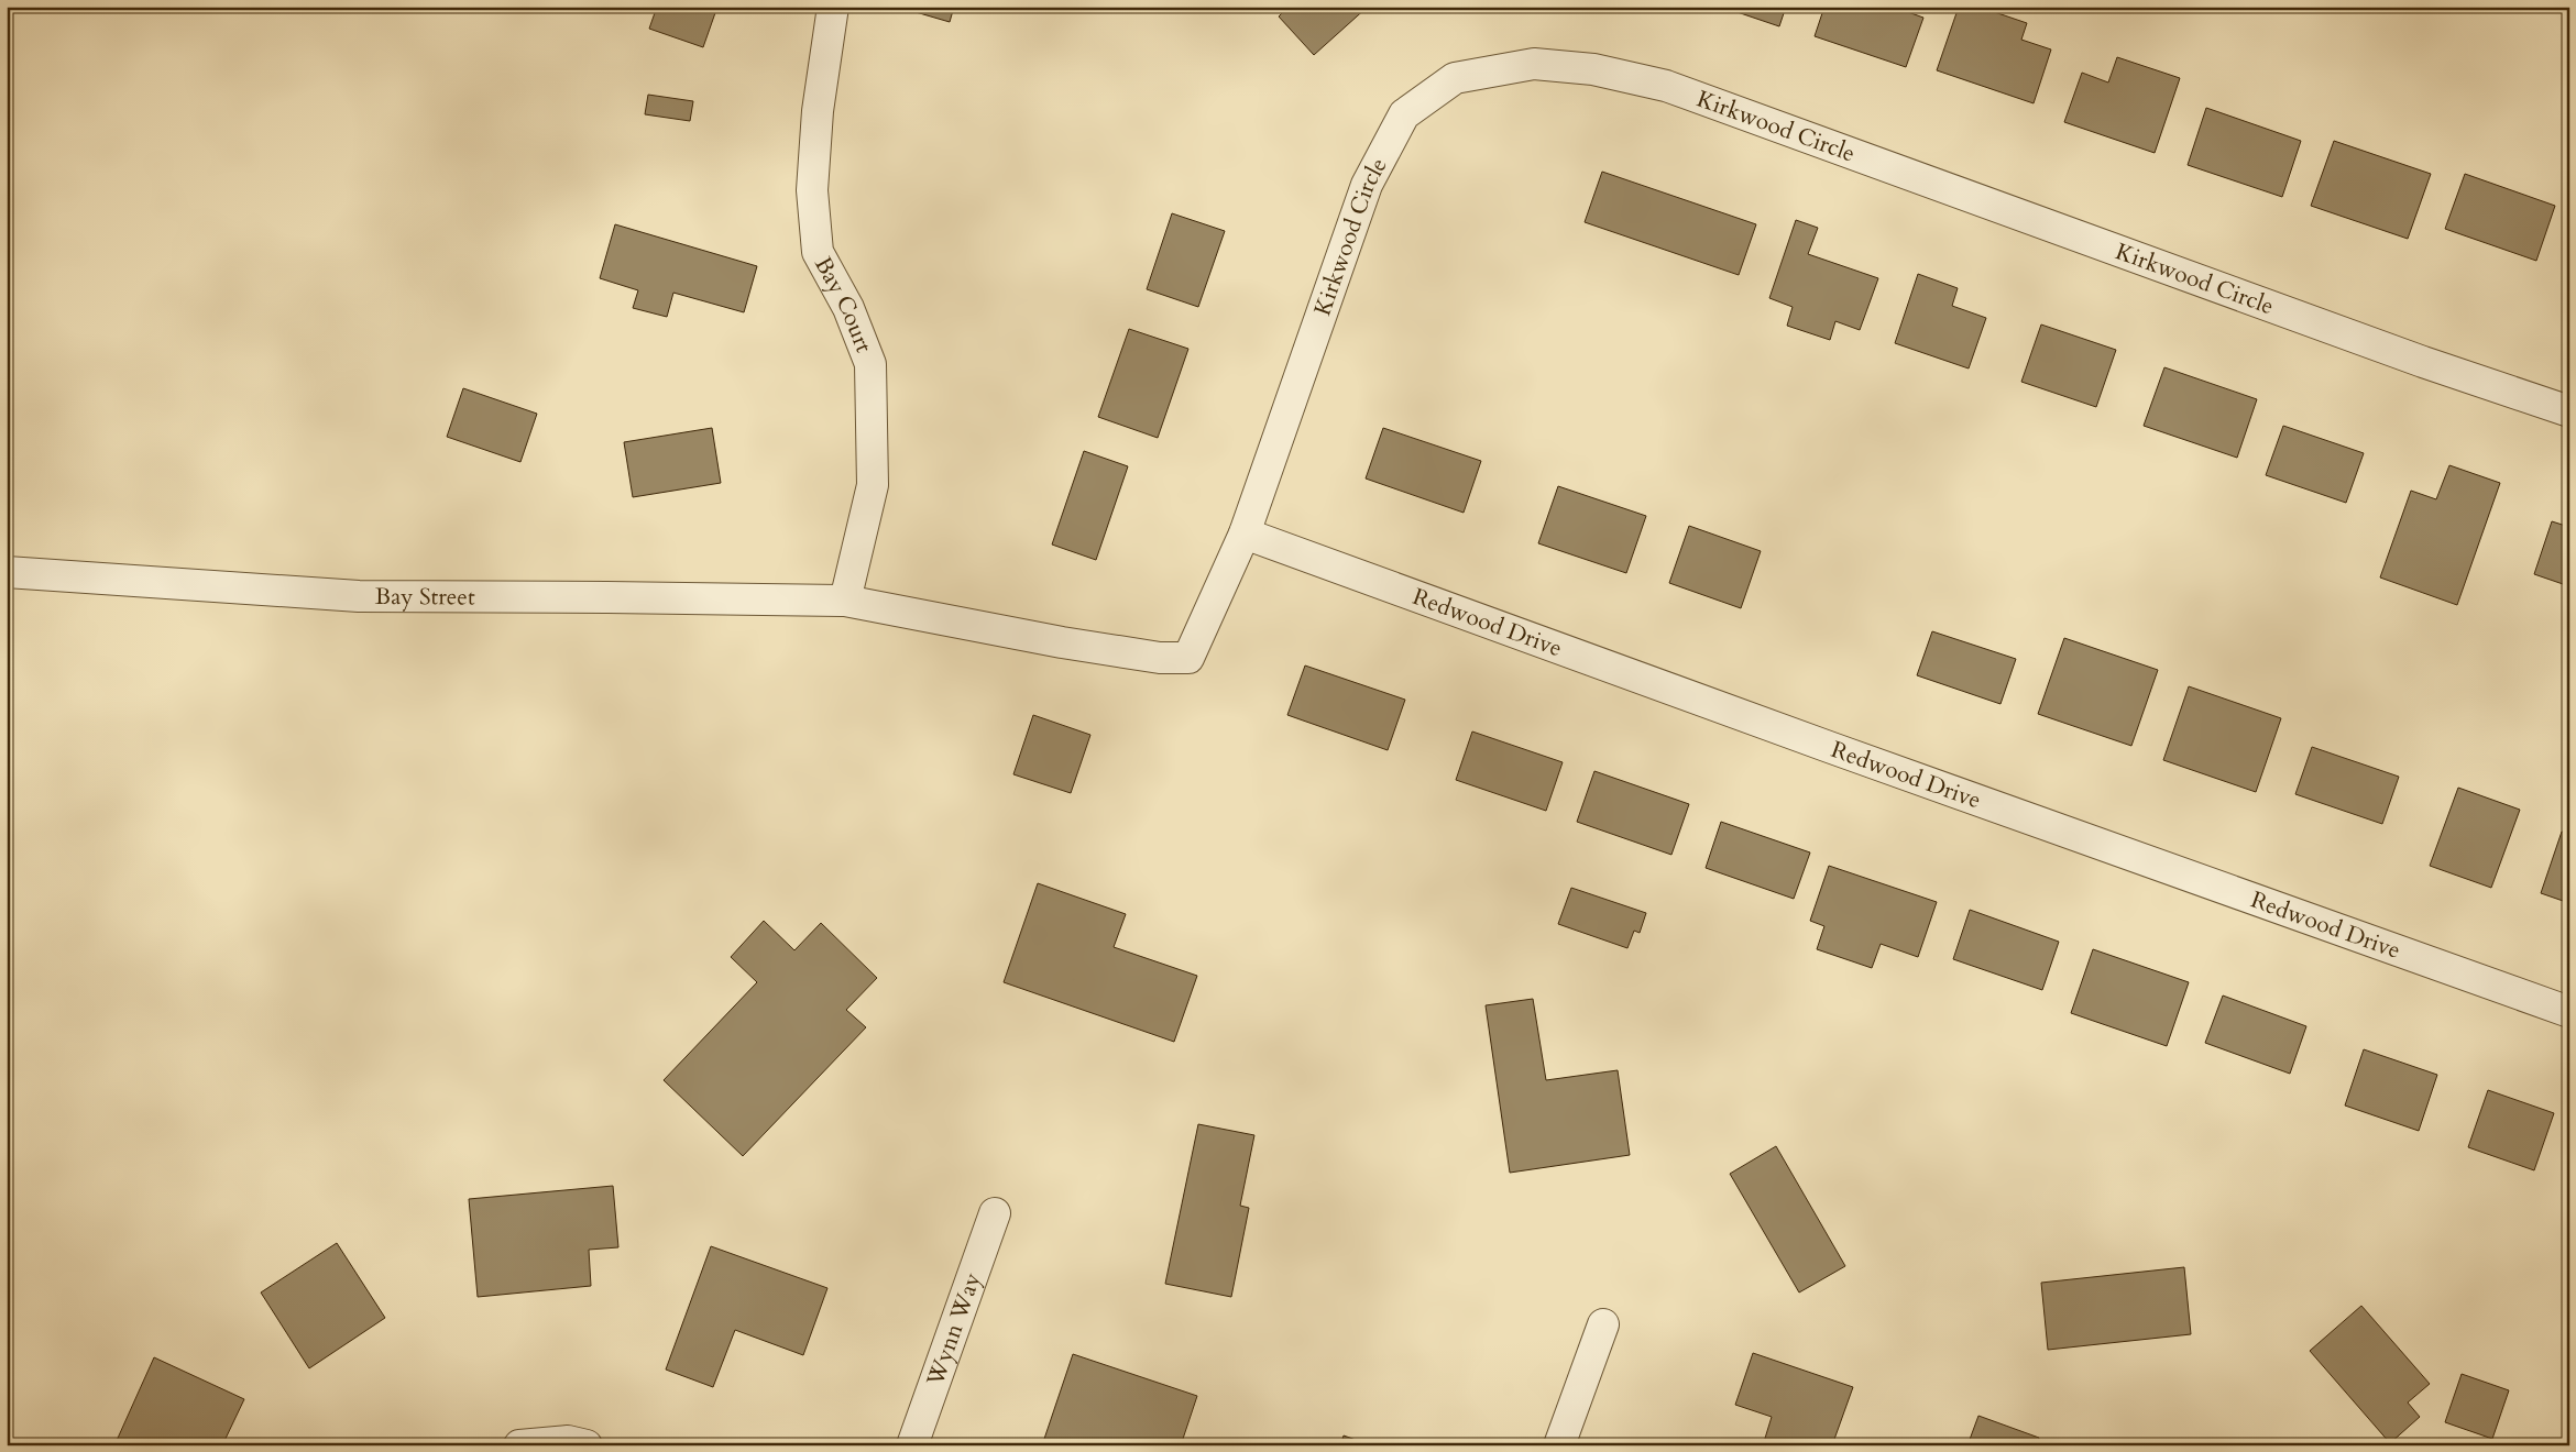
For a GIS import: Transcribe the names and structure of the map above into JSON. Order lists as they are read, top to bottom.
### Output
{
  "streets": {
    "street": [
      "Kirkwood Circle",
      "Bay Court",
      "Bay Street",
      "Redwood Drive",
      "Wynn Way"
    ]
  },
  "crossings": [
    ["Kirkwood Circle", "Bay Court"],
    ["Kirkwood Circle", "Bay Street"],
    ["Kirkwood Circle", "Redwood Drive"],
    ["Bay Court", "Bay Street"]
  ]
}
